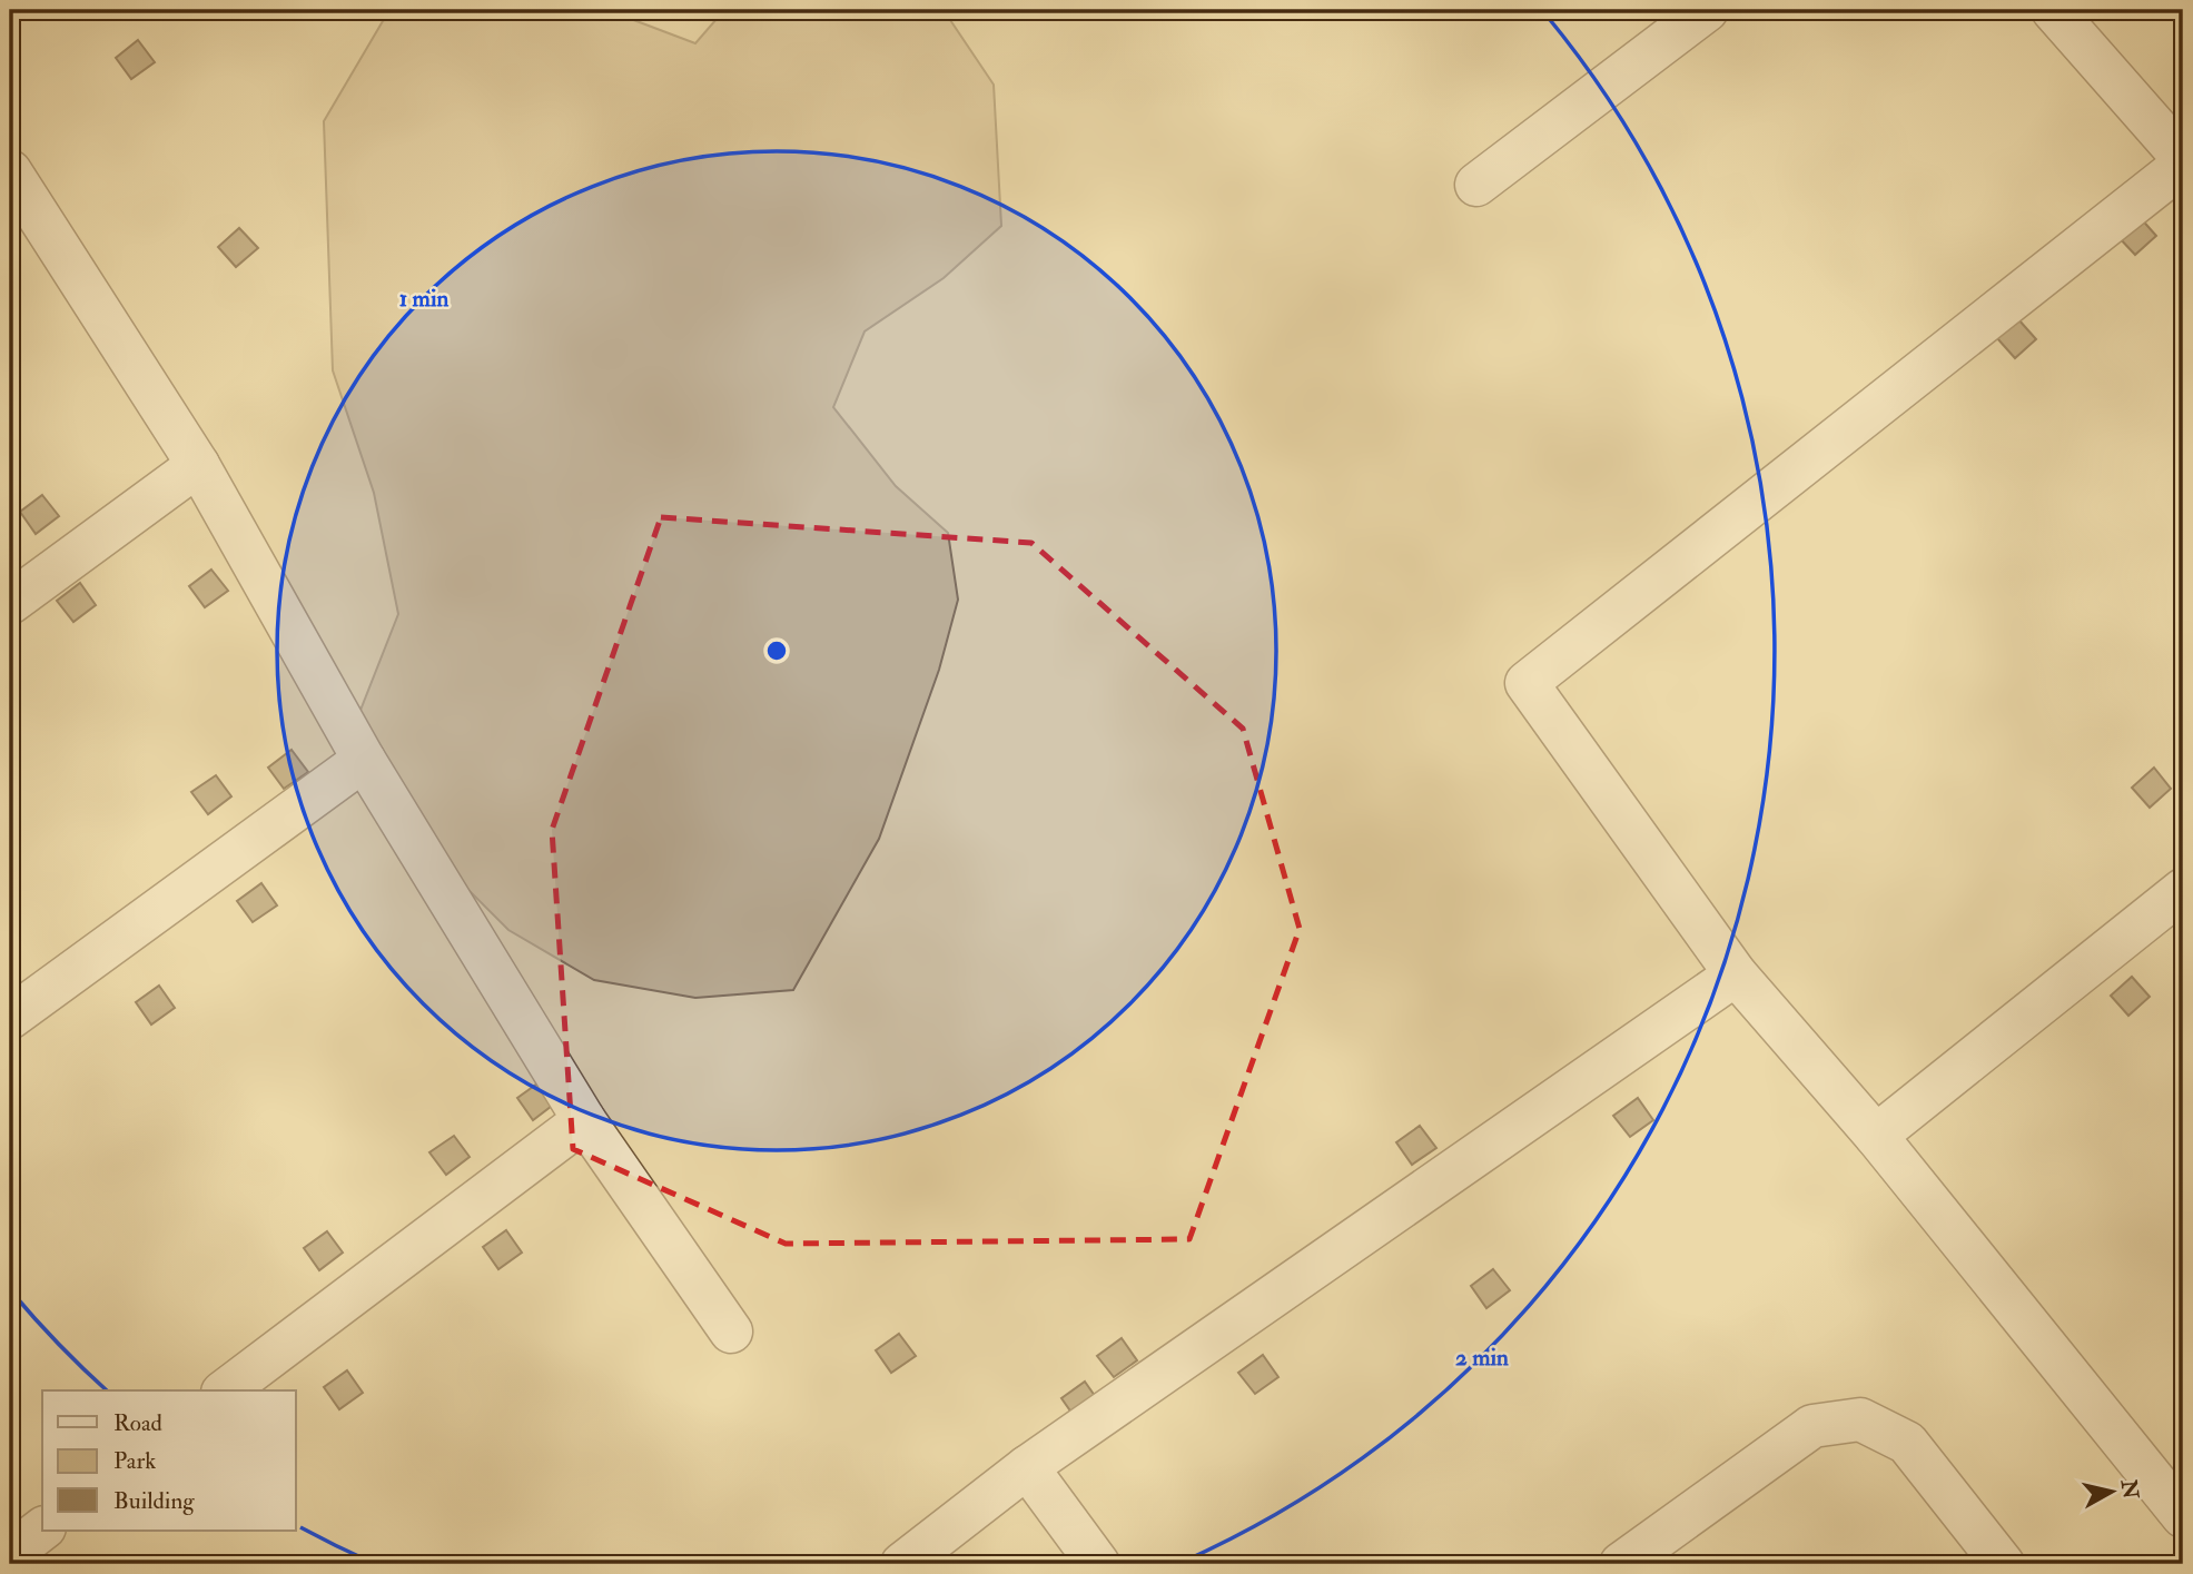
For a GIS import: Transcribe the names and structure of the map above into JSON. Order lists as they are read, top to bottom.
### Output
{
  "legend": ["Road", "Park", "Building"],
  "north": "right",
  "rings": ["1 min", "2 min"]
}
